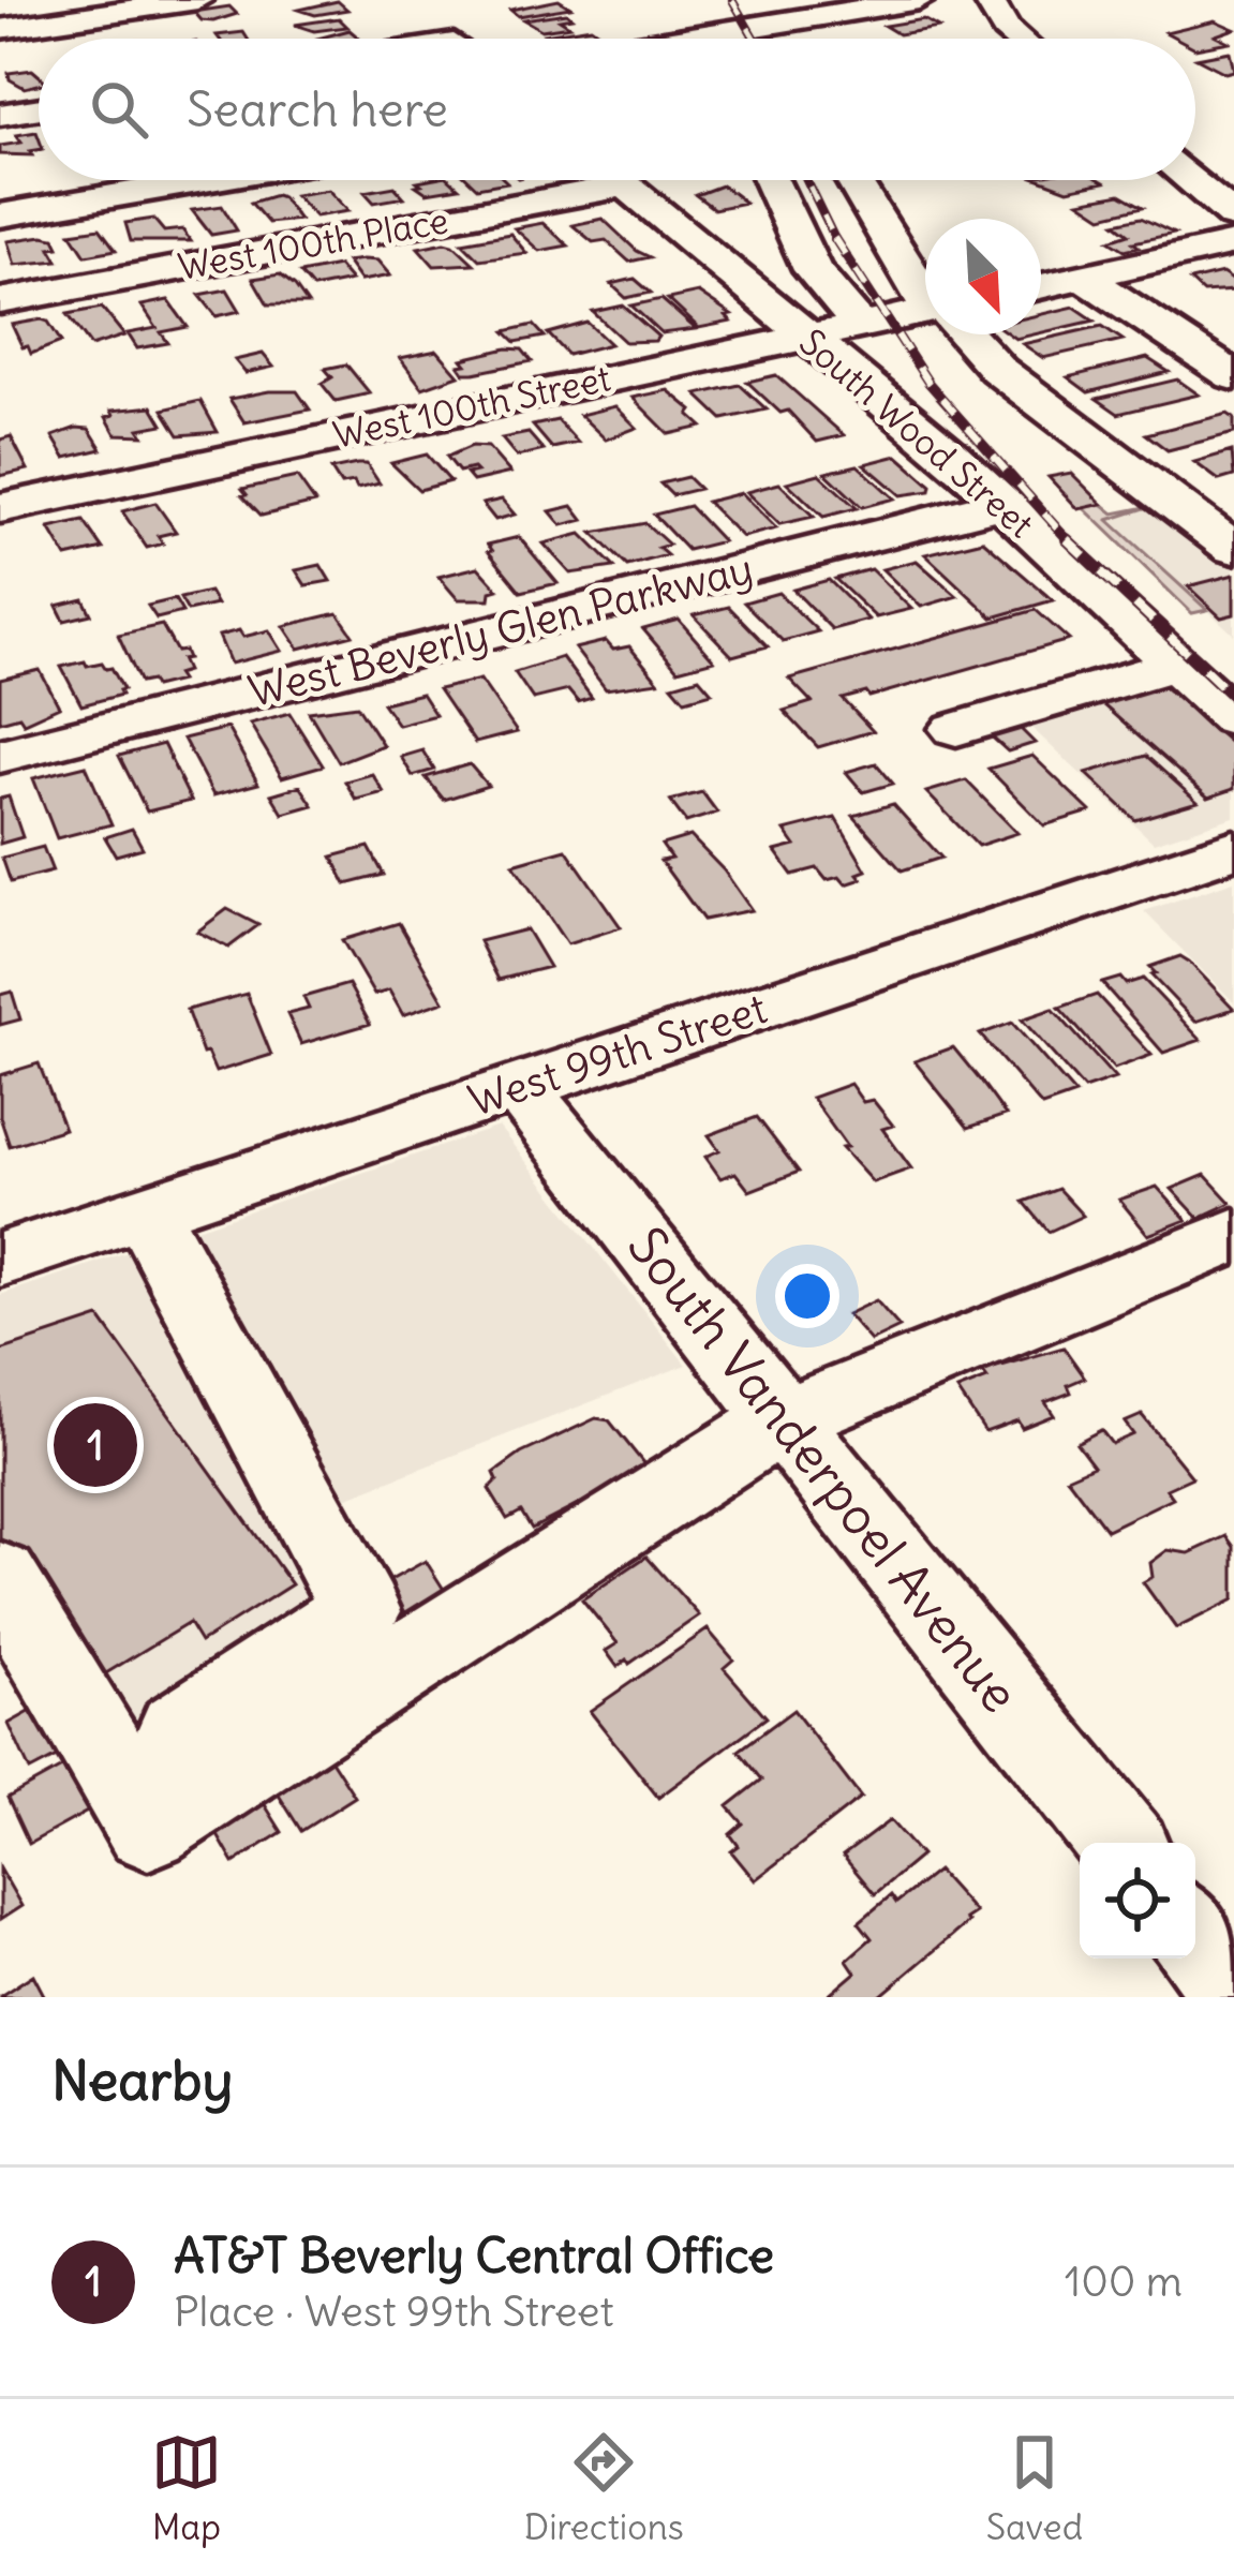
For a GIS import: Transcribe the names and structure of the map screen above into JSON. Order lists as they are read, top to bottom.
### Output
{
  "streets": {
    "street": [
      "West 100th Place",
      "West 100th Street",
      "South Wood Street",
      "West Beverly Glen Parkway",
      "West 99th Street",
      "South Vanderpoel Avenue"
    ]
  },
  "crossings": [
    ["West 100th Place", "South Wood Street"],
    ["West 100th Street", "South Wood Street"],
    ["South Wood Street", "West Beverly Glen Parkway"],
    ["West 99th Street", "South Vanderpoel Avenue"]
  ],
  "north": "bottom right",
  "page": {
    "search": "Search here",
    "pins": "1",
    "heading": "Nearby",
    "list": [
      {
        "mark": "1",
        "name": "AT&T Beverly Central Office",
        "note": "Place · West 99th Street",
        "value": "100 m"
      }
    ],
    "nav": ["Map", "Directions", "Saved"]
  }
}
